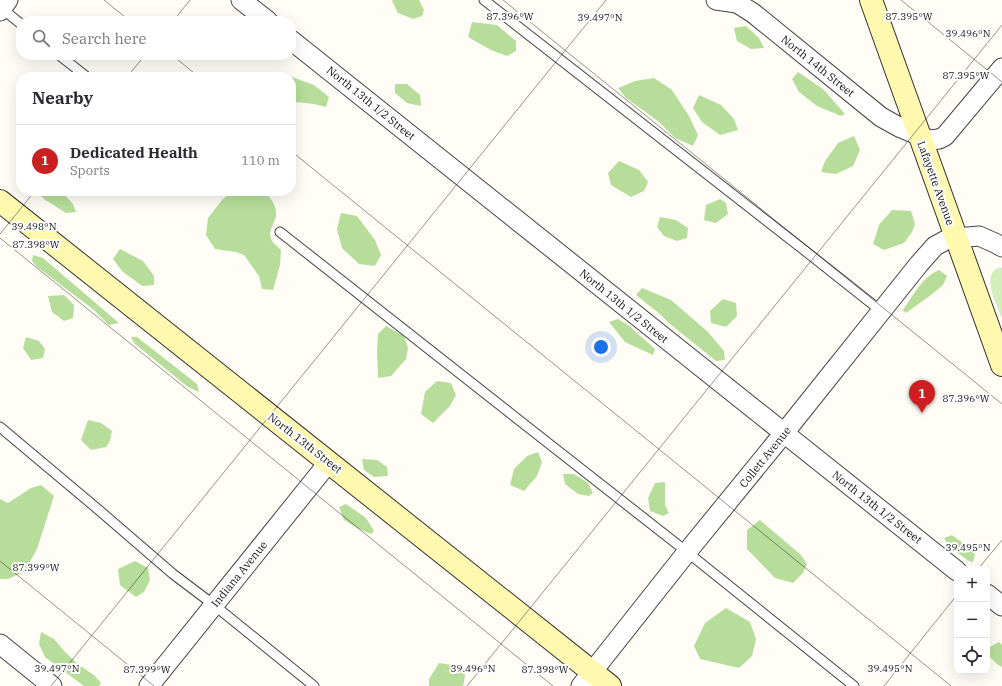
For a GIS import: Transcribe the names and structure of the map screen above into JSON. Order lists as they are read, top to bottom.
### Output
{
  "streets": {
    "street": [
      "North 14th Street",
      "North 13th 1/2 Street",
      "Lafayette Avenue",
      "North 13th Street",
      "Collett Avenue",
      "Indiana Avenue"
    ]
  },
  "crossings": [
    ["North 14th Street", "Lafayette Avenue"],
    ["North 13th 1/2 Street", "Collett Avenue"],
    ["Lafayette Avenue", "Collett Avenue"],
    ["North 13th Street", "Collett Avenue"],
    ["North 13th Street", "Indiana Avenue"]
  ],
  "page": {
    "search": "Search here",
    "heading": "Nearby",
    "list": [
      {
        "mark": "1",
        "name": "Dedicated Health",
        "note": "Sports",
        "value": "110 m"
      }
    ],
    "pins": "1",
    "map_buttons": ["+", "−"]
  },
  "coordinates": [
    "87.395°W",
    "87.396°W",
    "39.497°N",
    "39.496°N",
    "39.498°N",
    "87.398°W",
    "39.495°N",
    "87.399°W"
  ]
}
